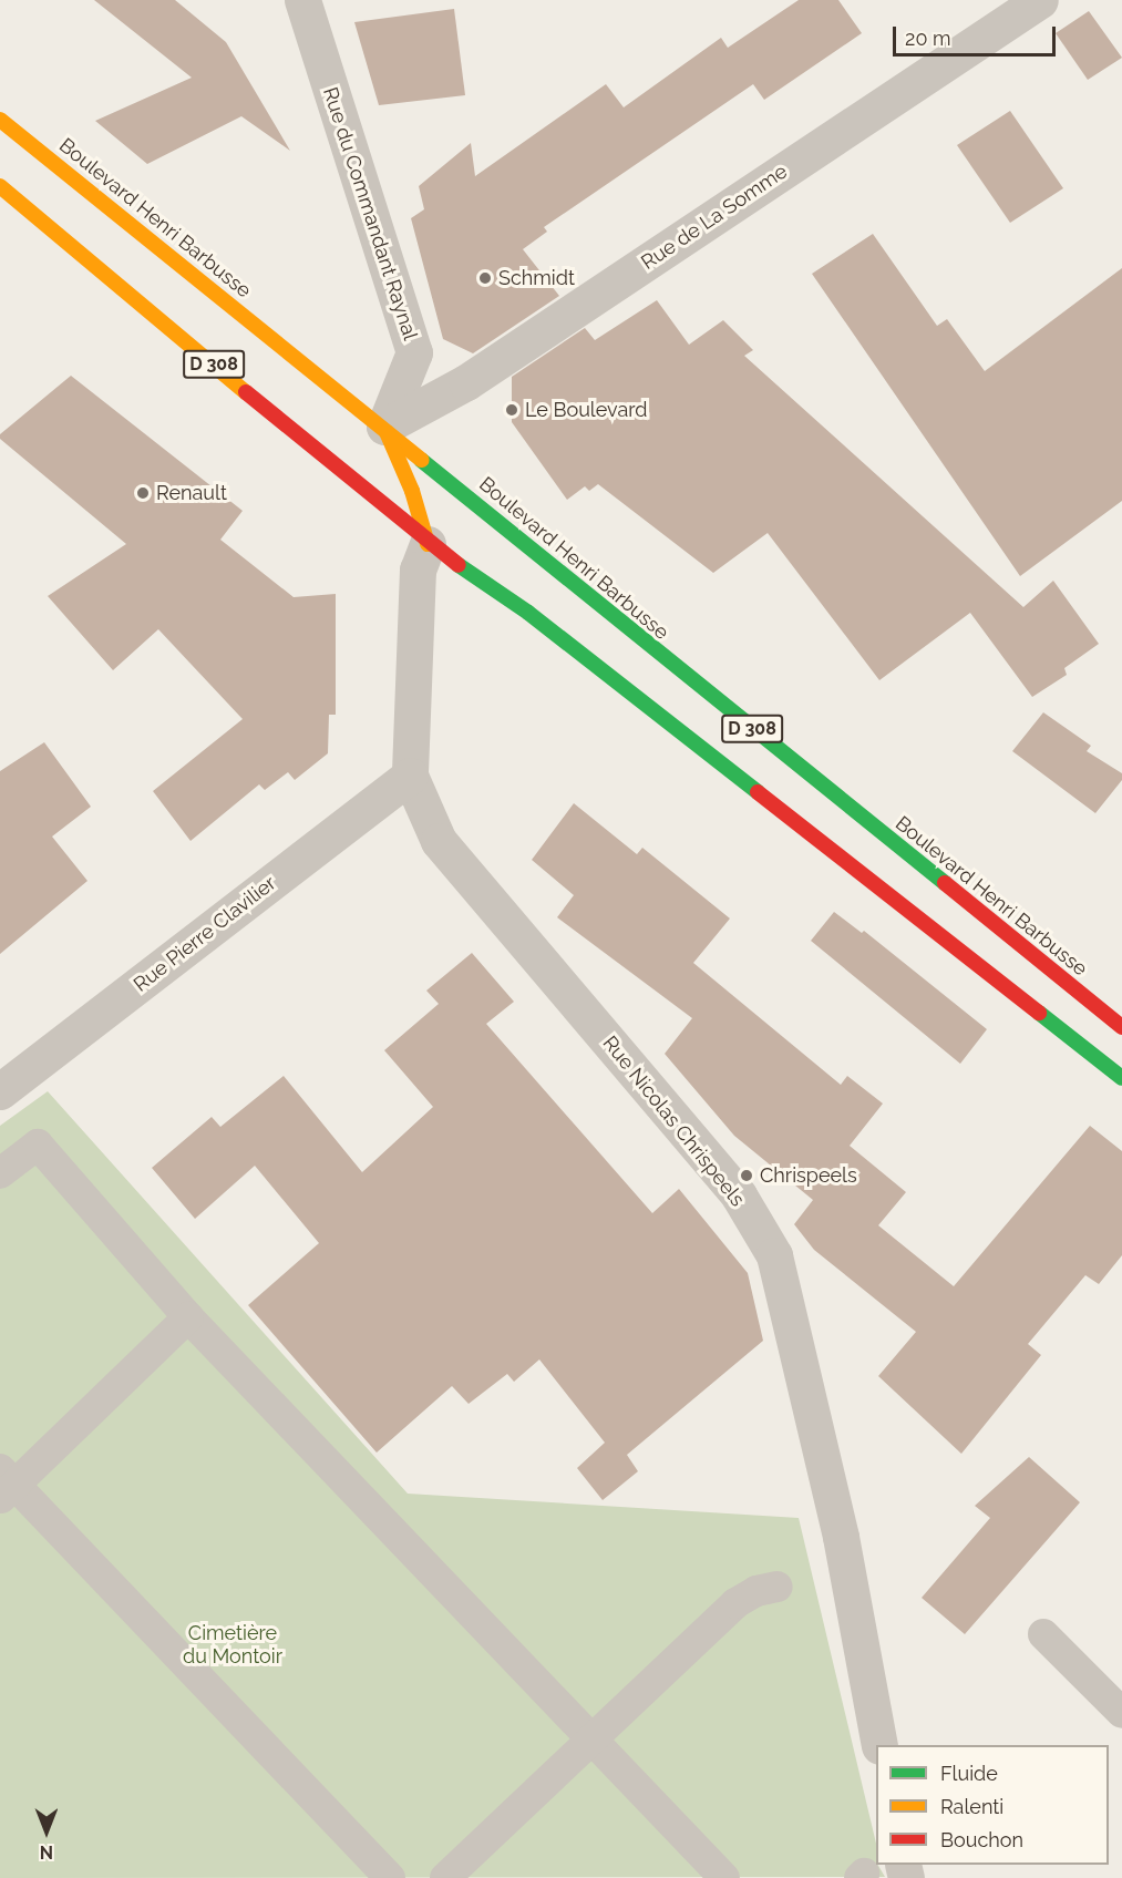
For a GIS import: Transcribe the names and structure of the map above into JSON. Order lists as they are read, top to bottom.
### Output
{
  "streets": {
    "main road": ["Boulevard Henri Barbusse", "D 308"],
    "street": [
      "Rue du Commandant Raynal",
      "Rue de La Somme",
      "Rue Pierre Clavilier",
      "Rue Nicolas Chrispeels"
    ]
  },
  "crossings": [
    ["Rue du Commandant Raynal", "Rue de La Somme"],
    ["Rue du Commandant Raynal", "Boulevard Henri Barbusse"],
    ["Rue de La Somme", "Boulevard Henri Barbusse"],
    ["D 308", "Rue Nicolas Chrispeels"],
    ["Rue Pierre Clavilier", "Rue Nicolas Chrispeels"]
  ],
  "parks": ["Cimetière du Montoir"],
  "places": [
    "Schmidt",
    "Le Boulevard",
    "Renault",
    "Chrispeels"
  ],
  "legend": ["Fluide", "Ralenti", "Bouchon"],
  "scale_bar": "20 m",
  "north": "bottom"
}
